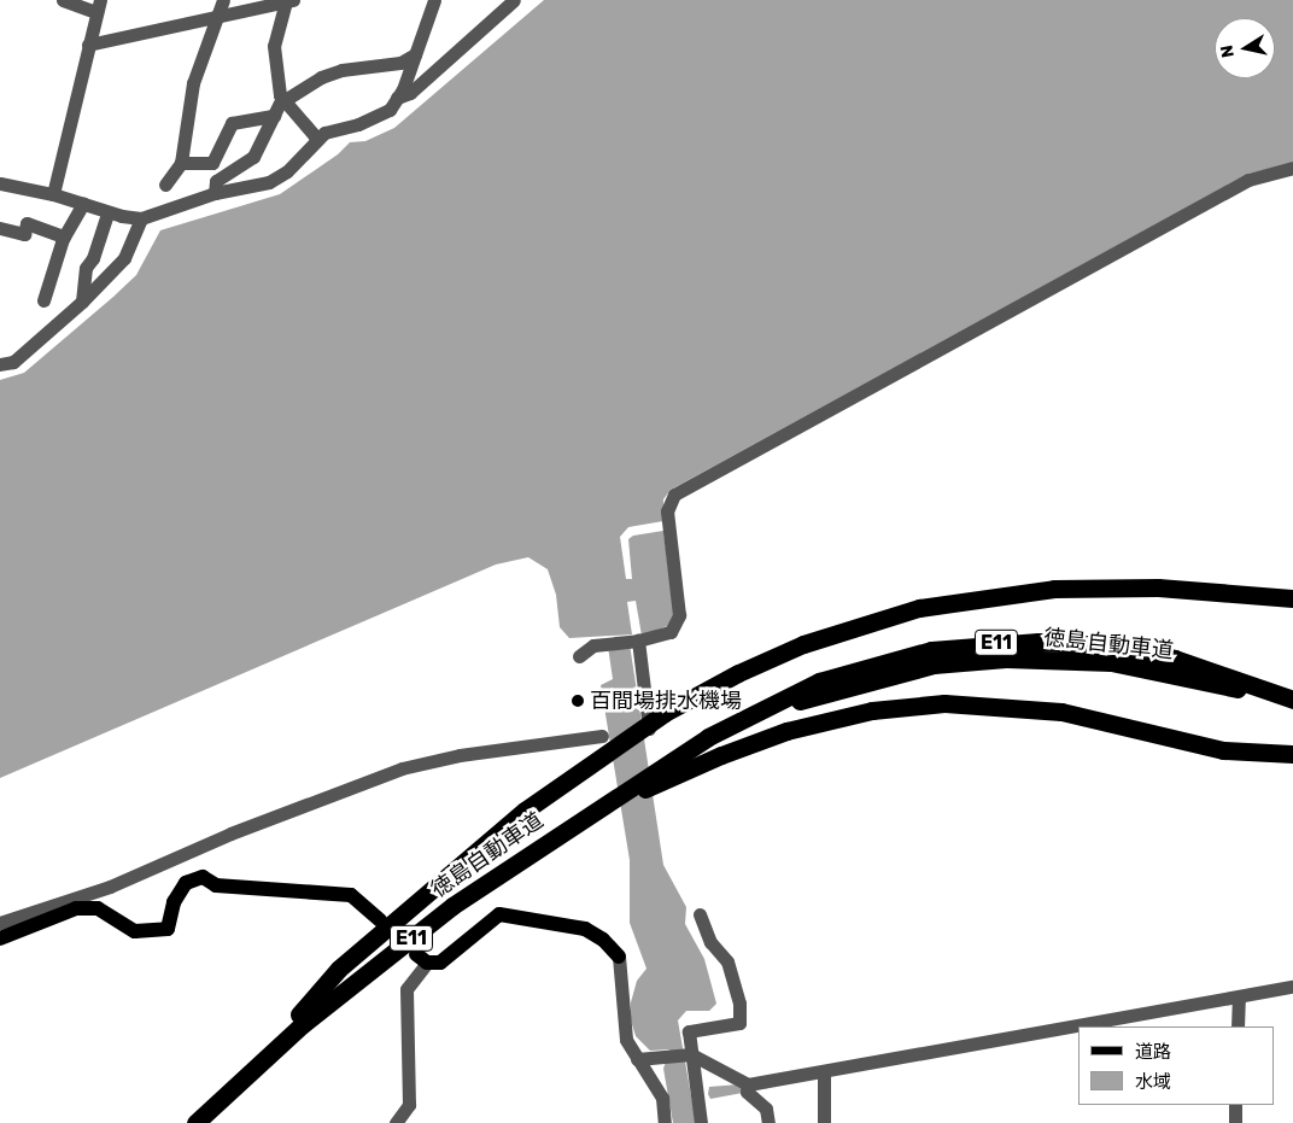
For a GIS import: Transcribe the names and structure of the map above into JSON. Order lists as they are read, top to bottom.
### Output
{
  "streets": {
    "highway": ["E11", "徳島自動車道"]
  },
  "places": ["百間場排水機場"],
  "legend": ["道路", "水域"],
  "north": "left"
}
